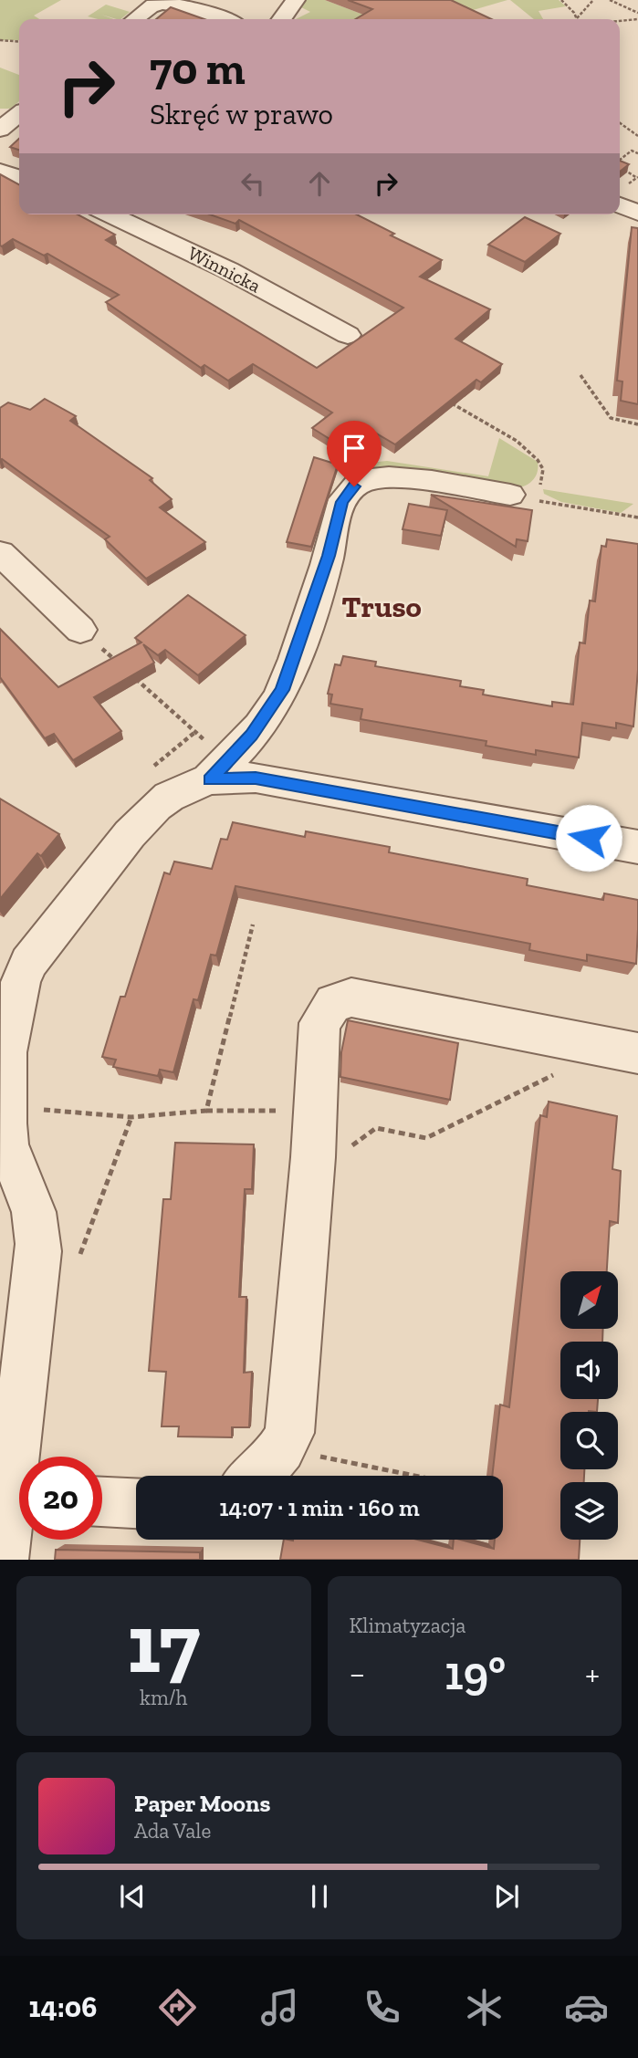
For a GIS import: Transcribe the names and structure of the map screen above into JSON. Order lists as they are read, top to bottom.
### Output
{
  "streets": {
    "street": ["Winnicka"]
  },
  "districts": ["Truso"],
  "north": "top right",
  "page": {
    "turn": ["70 m", "Skręć w prawo"],
    "limit": "20",
    "trip": "14:07 · 1 min · 160 m",
    "tile": [
      ["17", "km/h"],
      "Klimatyzacja"
    ],
    "heat": ["−", "19°", "+"],
    "song": ["Paper Moons", "Ada Vale"],
    "tabs": "14:06"
  }
}
